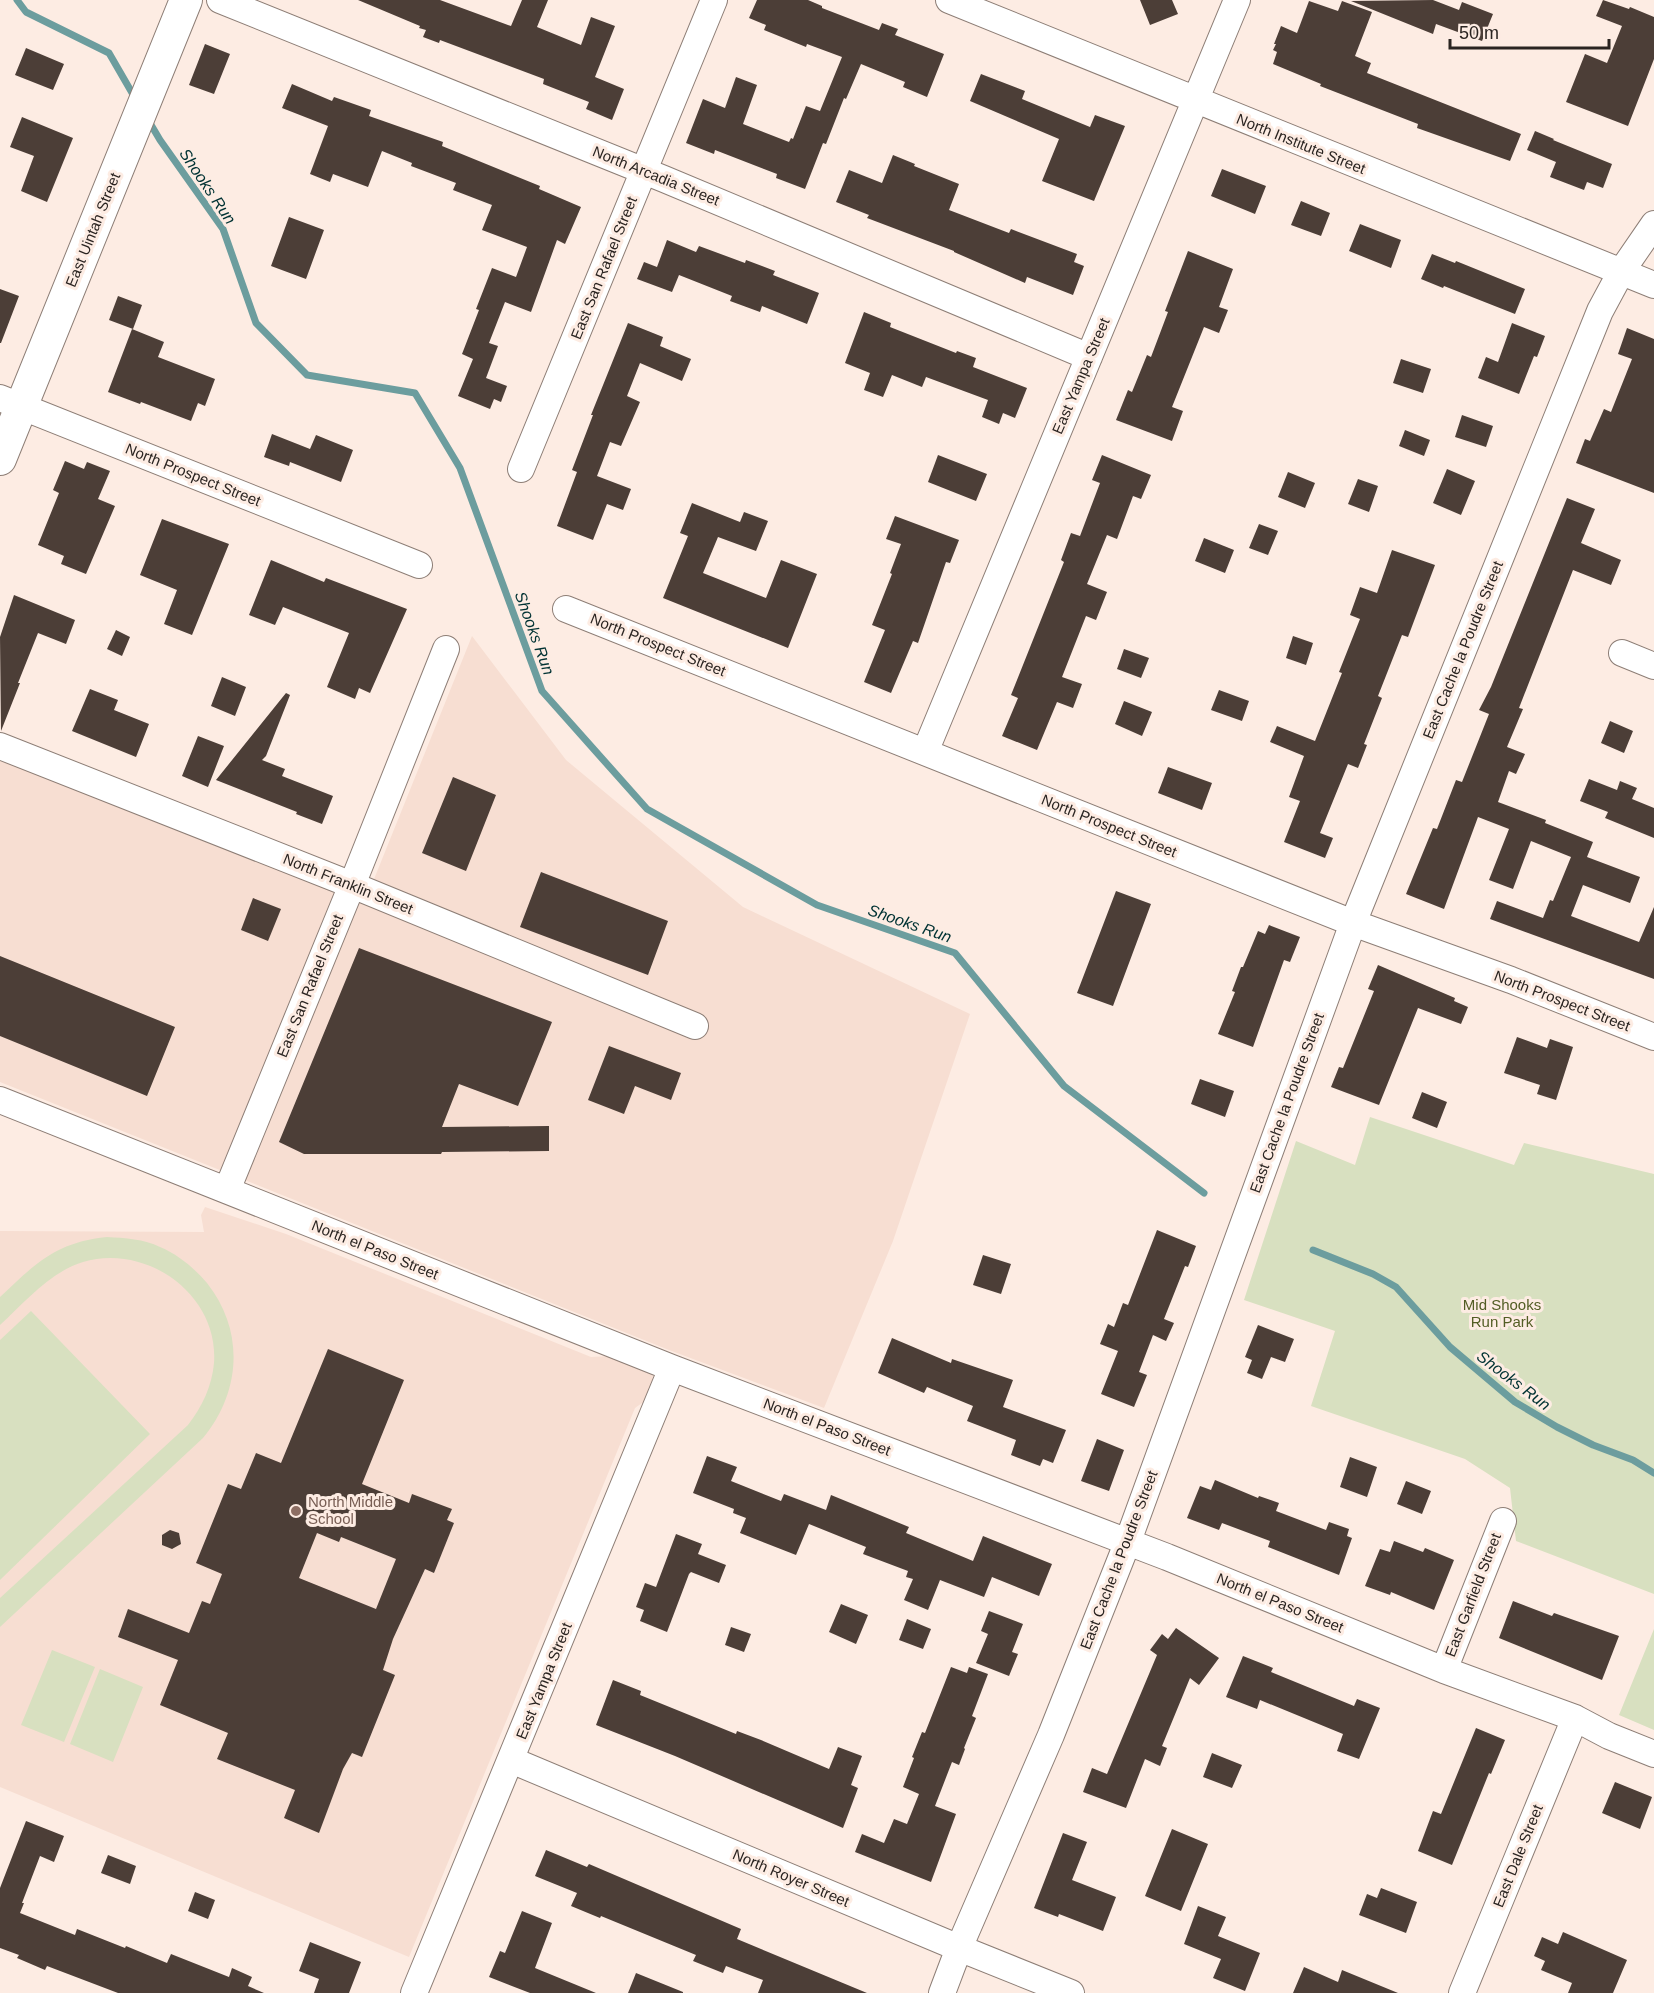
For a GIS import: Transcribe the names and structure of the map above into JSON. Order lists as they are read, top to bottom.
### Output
{
  "streets": {
    "main road": ["East Uintah Street"],
    "street": [
      "North Institute Street",
      "North Arcadia Street",
      "East San Rafael Street",
      "East Yampa Street",
      "North Prospect Street",
      "East Cache la Poudre Street",
      "North Franklin Street",
      "North el Paso Street",
      "East Garfield Street",
      "East Dale Street",
      "North Royer Street"
    ]
  },
  "crossings": [
    ["North Institute Street", "East Yampa Street"],
    ["North Institute Street", "East Cache la Poudre Street"],
    ["North Arcadia Street", "East San Rafael Street"],
    ["North Arcadia Street", "East Yampa Street"],
    ["East Uintah Street", "North Prospect Street"],
    ["East San Rafael Street", "North Franklin Street"],
    ["East San Rafael Street", "North el Paso Street"],
    ["East Yampa Street", "North Prospect Street"],
    ["East Yampa Street", "North el Paso Street"],
    ["East Yampa Street", "North Royer Street"],
    ["North Prospect Street", "East Cache la Poudre Street"],
    ["East Cache la Poudre Street", "North el Paso Street"],
    ["East Cache la Poudre Street", "North Royer Street"],
    ["North el Paso Street", "East Garfield Street"],
    ["North el Paso Street", "East Dale Street"]
  ],
  "water": ["Shooks Run"],
  "parks": ["Mid Shooks Run Park"],
  "places": ["North Middle School"],
  "scale_bar": "50 m"
}
